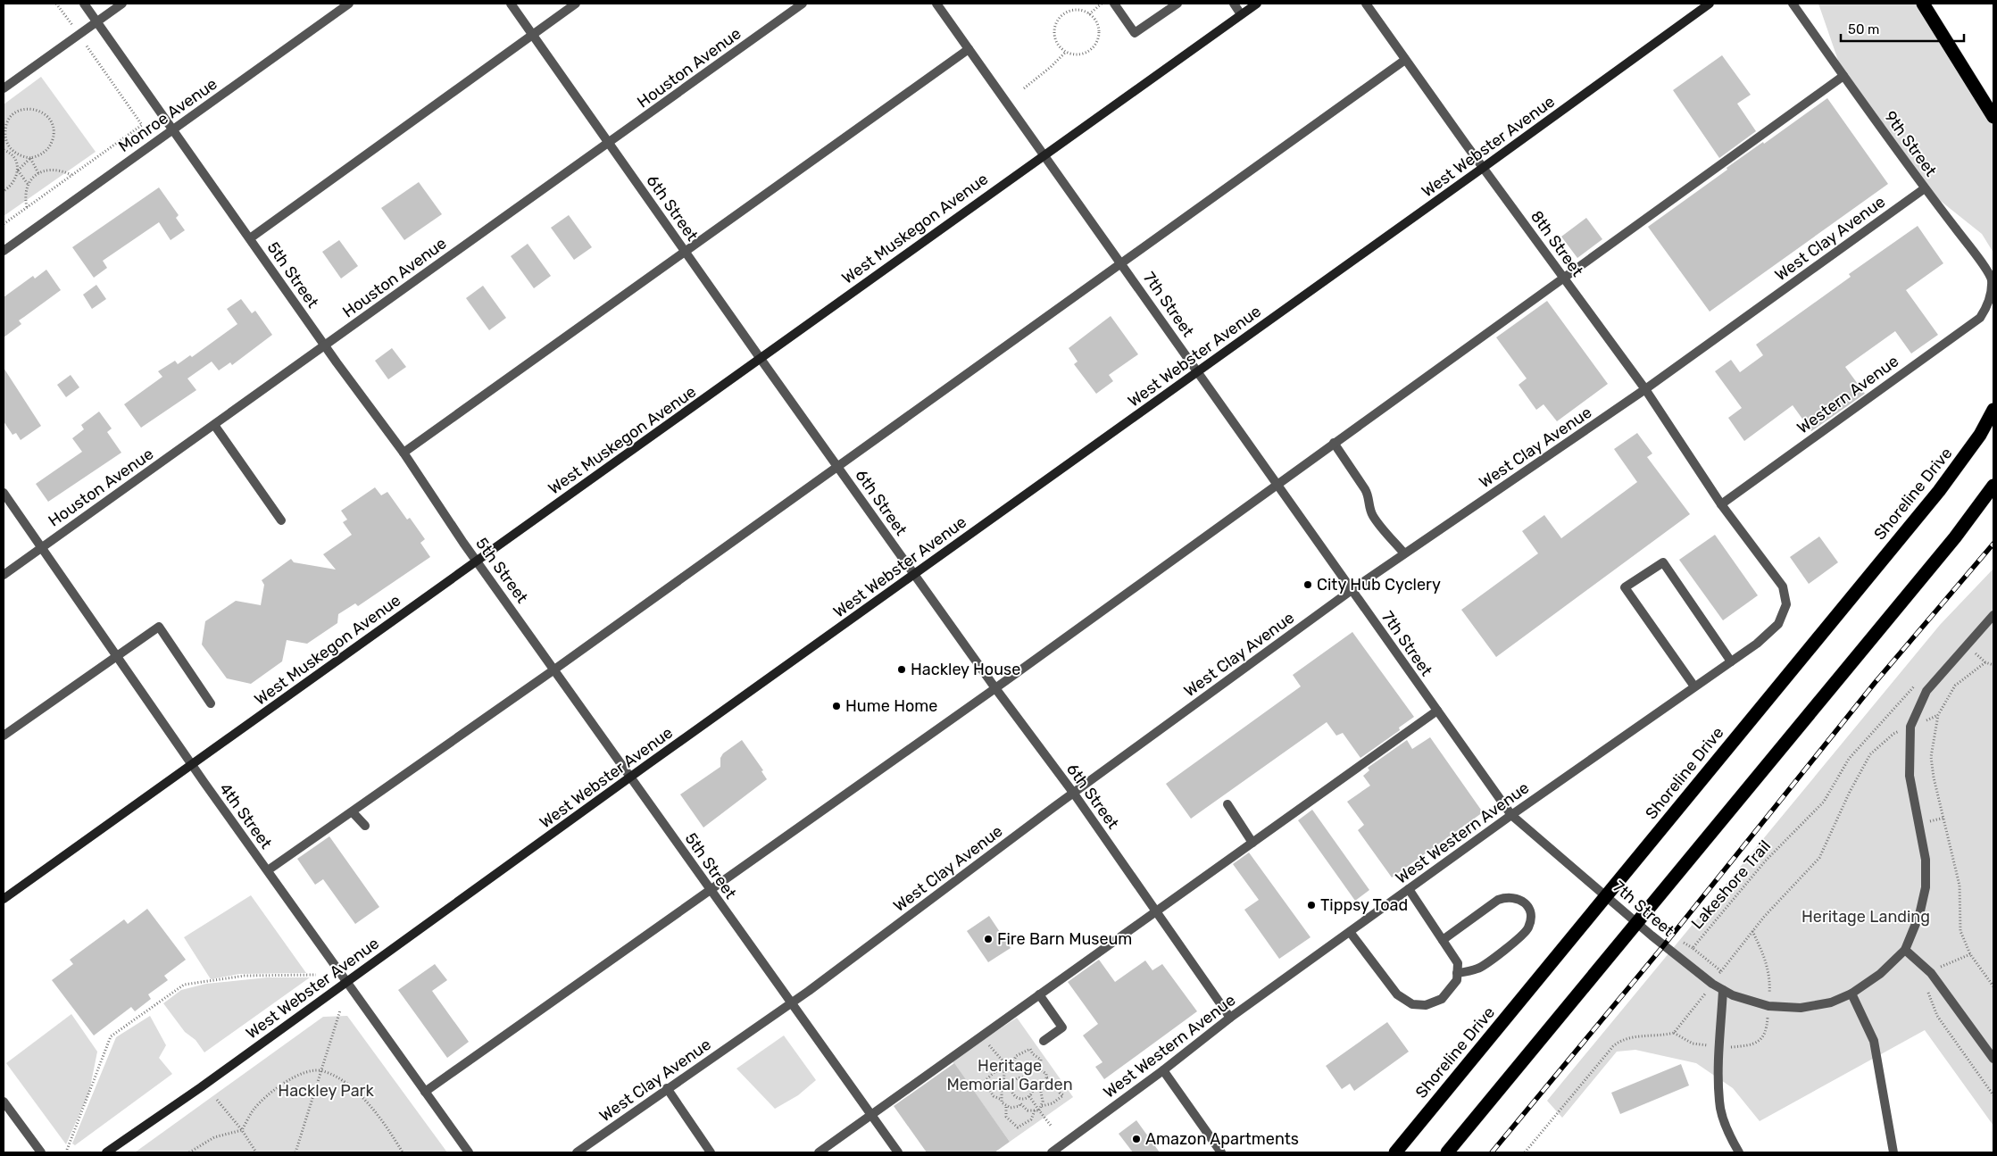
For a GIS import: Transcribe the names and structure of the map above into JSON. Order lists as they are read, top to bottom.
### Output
{
  "streets": {
    "highway": ["Shoreline Drive"],
    "main road": ["West Webster Avenue", "West Muskegon Avenue"],
    "street": [
      "Houston Avenue",
      "Monroe Avenue",
      "9th Street",
      "6th Street",
      "West Clay Avenue",
      "8th Street",
      "5th Street",
      "7th Street",
      "Western Avenue",
      "4th Street",
      "West Western Avenue"
    ],
    "path": ["Lakeshore Trail"]
  },
  "crossings": [
    ["Houston Avenue", "6th Street"],
    ["Houston Avenue", "5th Street"],
    ["Houston Avenue", "4th Street"],
    ["Monroe Avenue", "5th Street"],
    ["9th Street", "West Clay Avenue"],
    ["9th Street", "Western Avenue"],
    ["West Webster Avenue", "6th Street"],
    ["West Webster Avenue", "8th Street"],
    ["West Webster Avenue", "5th Street"],
    ["West Webster Avenue", "7th Street"],
    ["West Webster Avenue", "4th Street"],
    ["6th Street", "West Muskegon Avenue"],
    ["6th Street", "West Clay Avenue"],
    ["6th Street", "West Western Avenue"],
    ["West Muskegon Avenue", "5th Street"],
    ["West Muskegon Avenue", "7th Street"],
    ["West Muskegon Avenue", "4th Street"],
    ["West Clay Avenue", "8th Street"],
    ["West Clay Avenue", "5th Street"],
    ["West Clay Avenue", "7th Street"],
    ["8th Street", "Western Avenue"],
    ["8th Street", "West Western Avenue"],
    ["7th Street", "Shoreline Drive"],
    ["7th Street", "West Western Avenue"],
    ["Western Avenue", "West Western Avenue"]
  ],
  "parks": ["Heritage Landing", "Heritage Memorial Garden", "Hackley Park"],
  "places": [
    "City Hub Cyclery",
    "Hackley House",
    "Hume Home",
    "Tippsy Toad",
    "Fire Barn Museum",
    "Amazon Apartments"
  ],
  "scale_bar": "50 m"
}
